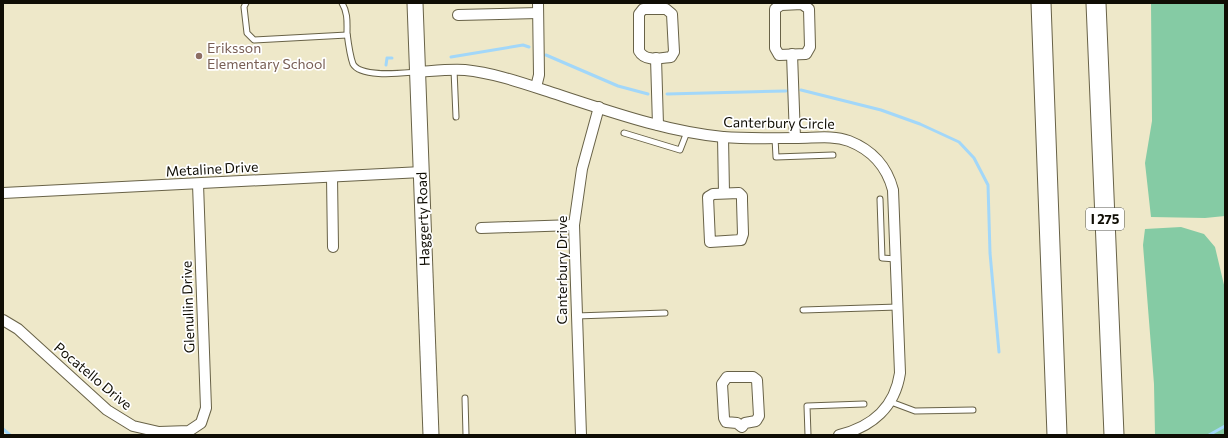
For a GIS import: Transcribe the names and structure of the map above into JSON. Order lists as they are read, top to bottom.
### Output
{
  "streets": {
    "highway": ["I 275"],
    "main road": ["Haggerty Road"],
    "street": [
      "Canterbury Circle",
      "Metaline Drive",
      "Canterbury Drive",
      "Glenullin Drive",
      "Pocatello Drive"
    ]
  },
  "crossings": [
    ["Canterbury Circle", "Haggerty Road"],
    ["Canterbury Circle", "Canterbury Drive"],
    ["Metaline Drive", "Haggerty Road"],
    ["Metaline Drive", "Glenullin Drive"],
    ["Glenullin Drive", "Pocatello Drive"]
  ],
  "places": ["Eriksson Elementary School"]
}
